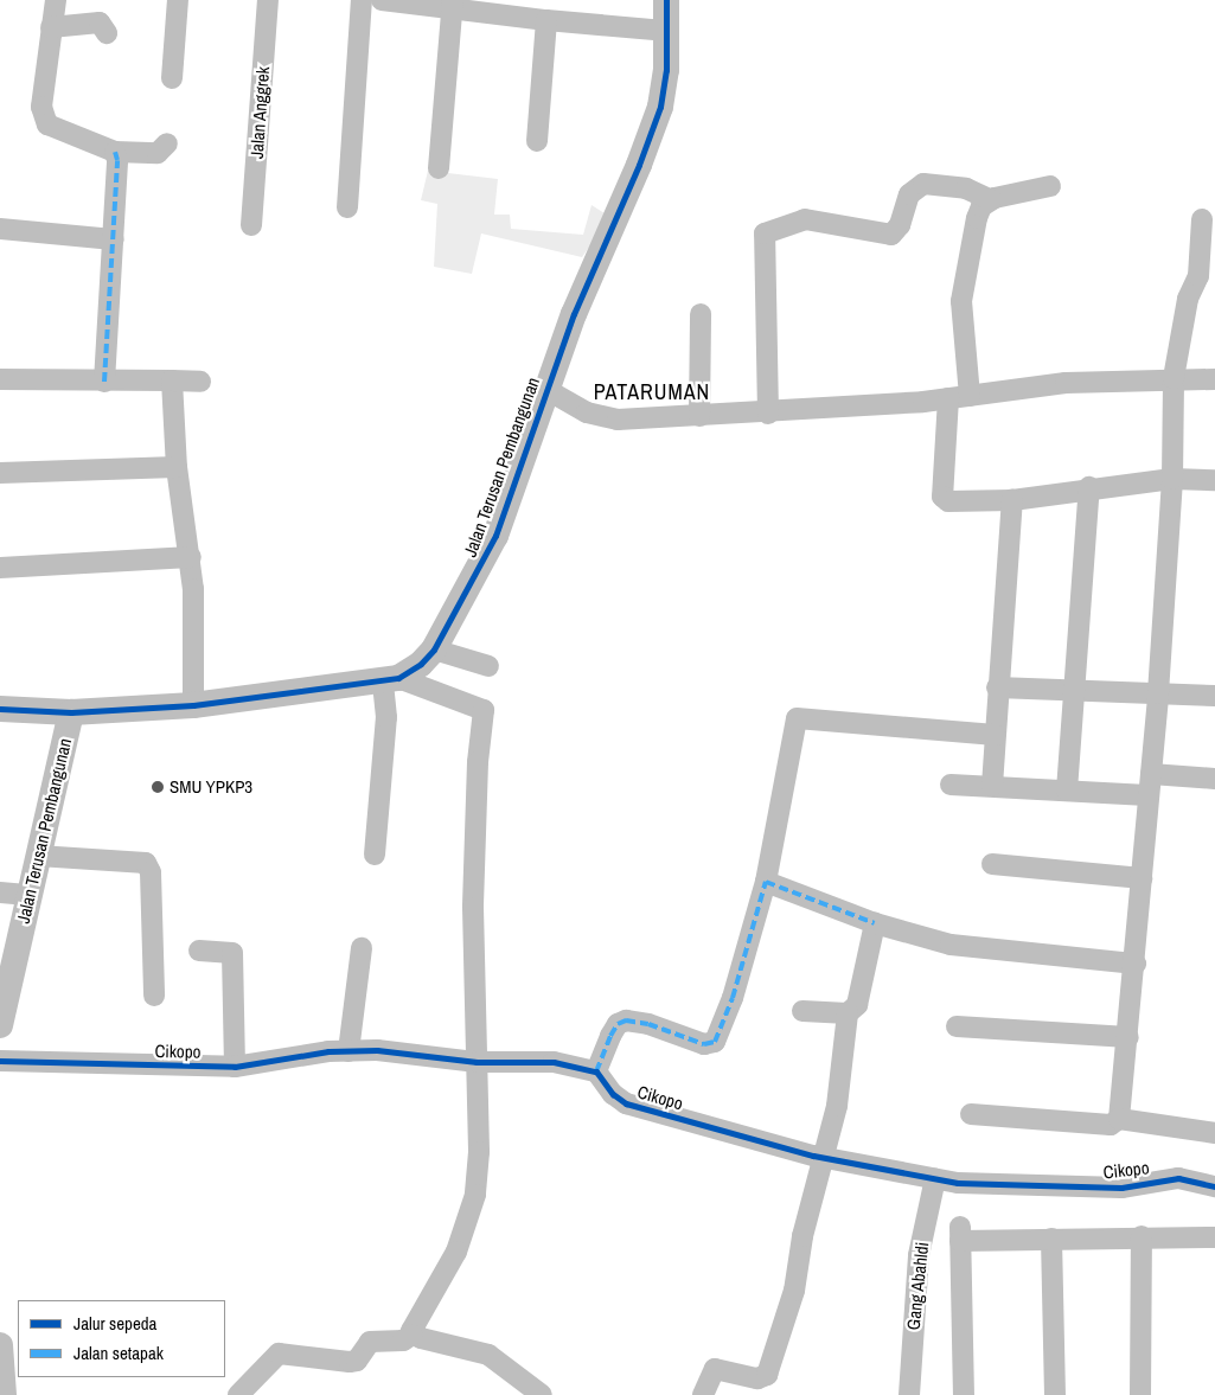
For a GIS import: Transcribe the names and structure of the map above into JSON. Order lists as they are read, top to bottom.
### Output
{
  "streets": {
    "street": [
      "Jalan Anggrek",
      "Jalan Terusan Pembangunan",
      "Cikopo",
      "Gang Abahldi"
    ]
  },
  "crossings": [
    ["Cikopo", "Gang Abahldi"]
  ],
  "districts": ["PATARUMAN"],
  "places": ["SMU YPKP3"],
  "legend": ["Jalur sepeda", "Jalan setapak"]
}
